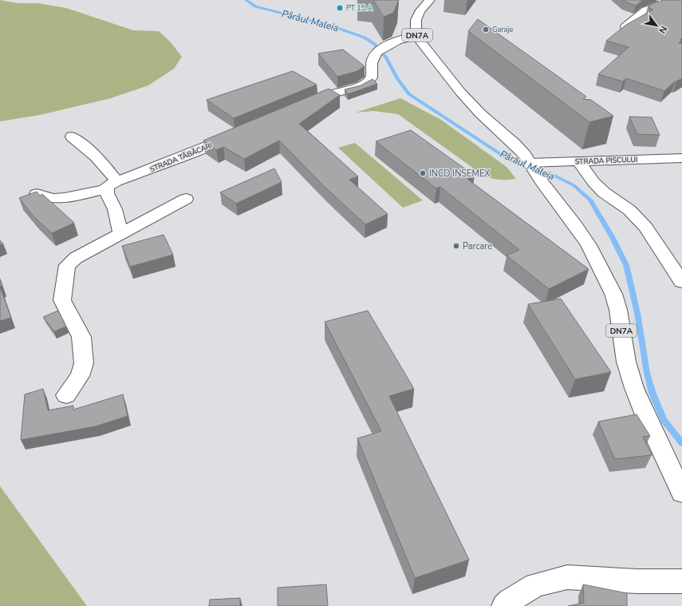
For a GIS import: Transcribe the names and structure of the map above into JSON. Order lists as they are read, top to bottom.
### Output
{
  "streets": {
    "street": ["DN7A", "STRADA TĂBĂCARI", "STRADA PISCULUI"]
  },
  "crossings": [
    ["DN7A", "STRADA PISCULUI"]
  ],
  "water": ["Pârâul Maleia"],
  "places": [
    "PT 15 A",
    "Garaje",
    "INCD INSEMEX",
    "Parcare"
  ],
  "north": "bottom right"
}
